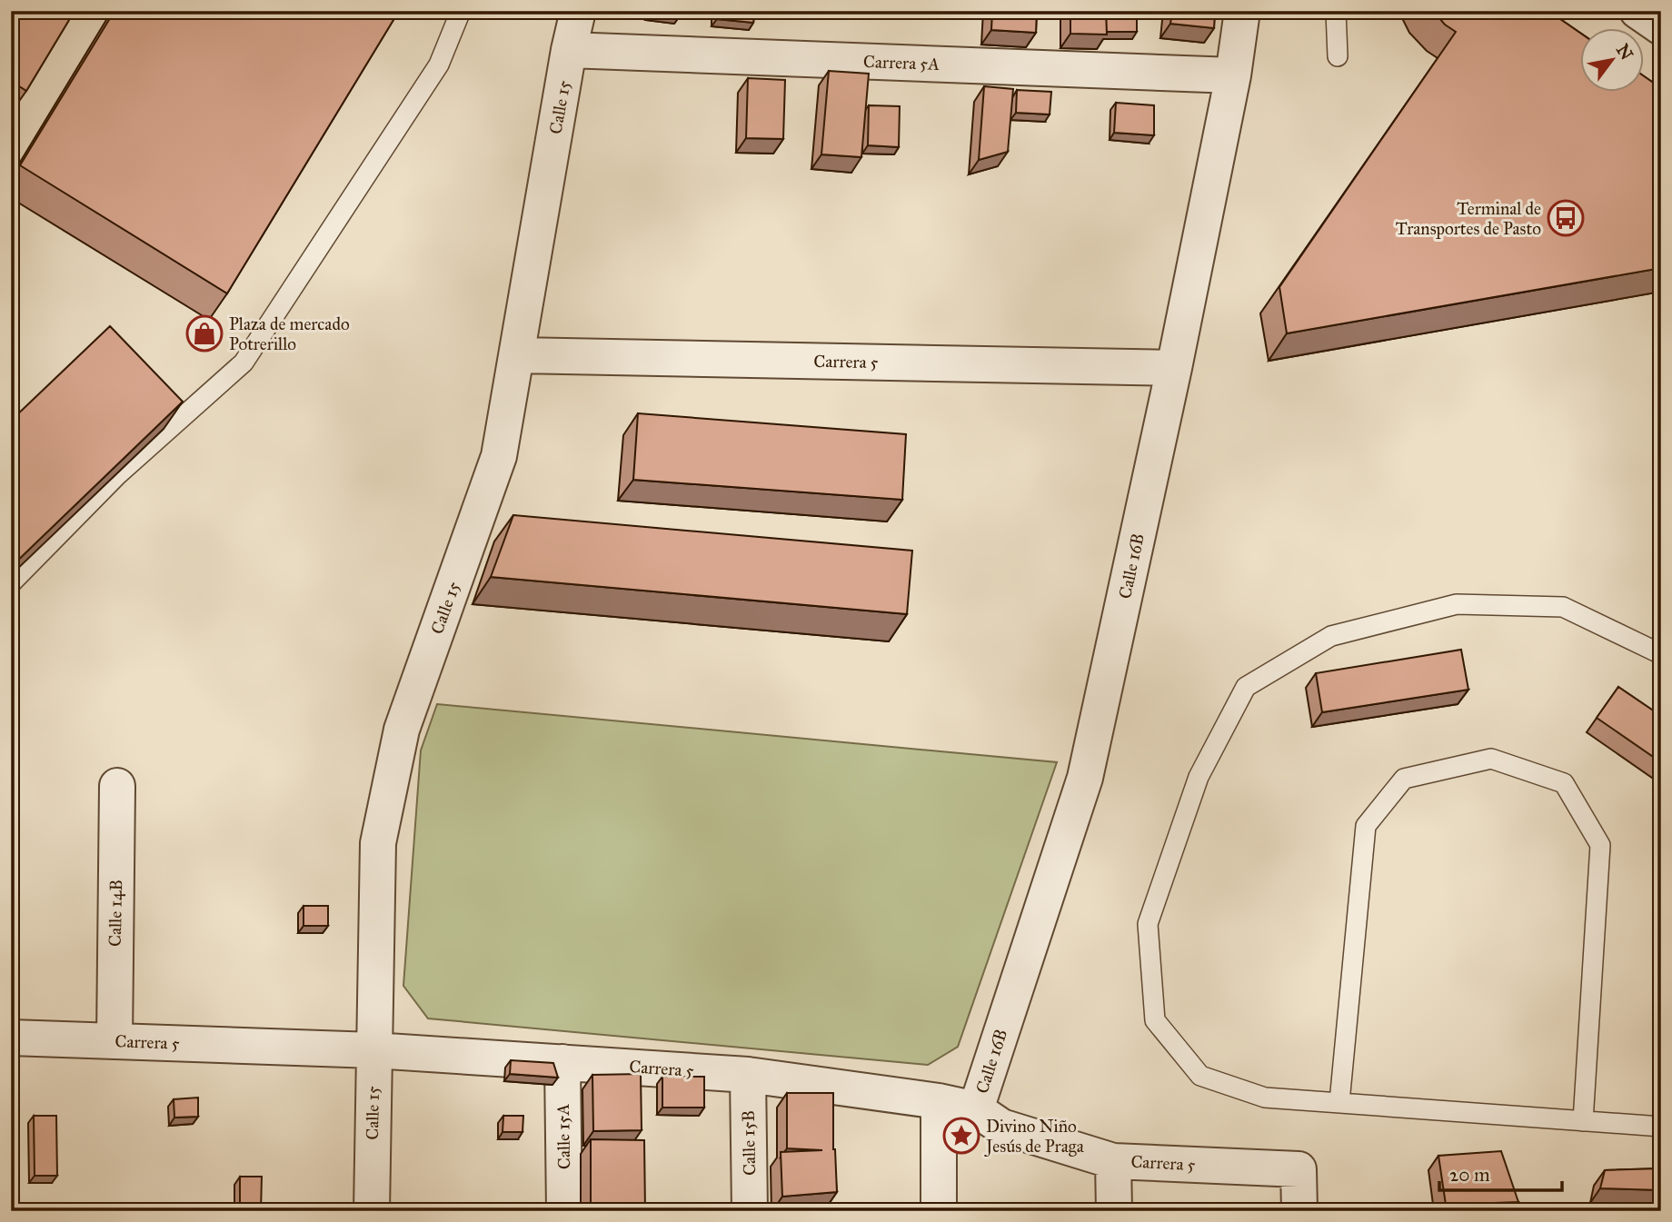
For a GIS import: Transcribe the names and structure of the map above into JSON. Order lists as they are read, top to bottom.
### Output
{
  "streets": {
    "street": [
      "Carrera 5A",
      "Calle 15",
      "Carrera 5",
      "Calle 16B",
      "Calle 14B",
      "Calle 15A",
      "Calle 15B"
    ]
  },
  "crossings": [
    ["Carrera 5A", "Calle 15"],
    ["Carrera 5A", "Calle 16B"],
    ["Calle 15", "Carrera 5"],
    ["Carrera 5", "Calle 16B"],
    ["Carrera 5", "Calle 14B"],
    ["Carrera 5", "Calle 15A"],
    ["Carrera 5", "Calle 15B"]
  ],
  "places": {
    "bus stop": ["Terminal de Transportes de Pasto"],
    "shop": ["Plaza de mercado Potrerillo"],
    "place": ["Divino Niño Jesús de Praga"]
  },
  "scale_bar": "20 m",
  "north": "top right"
}
